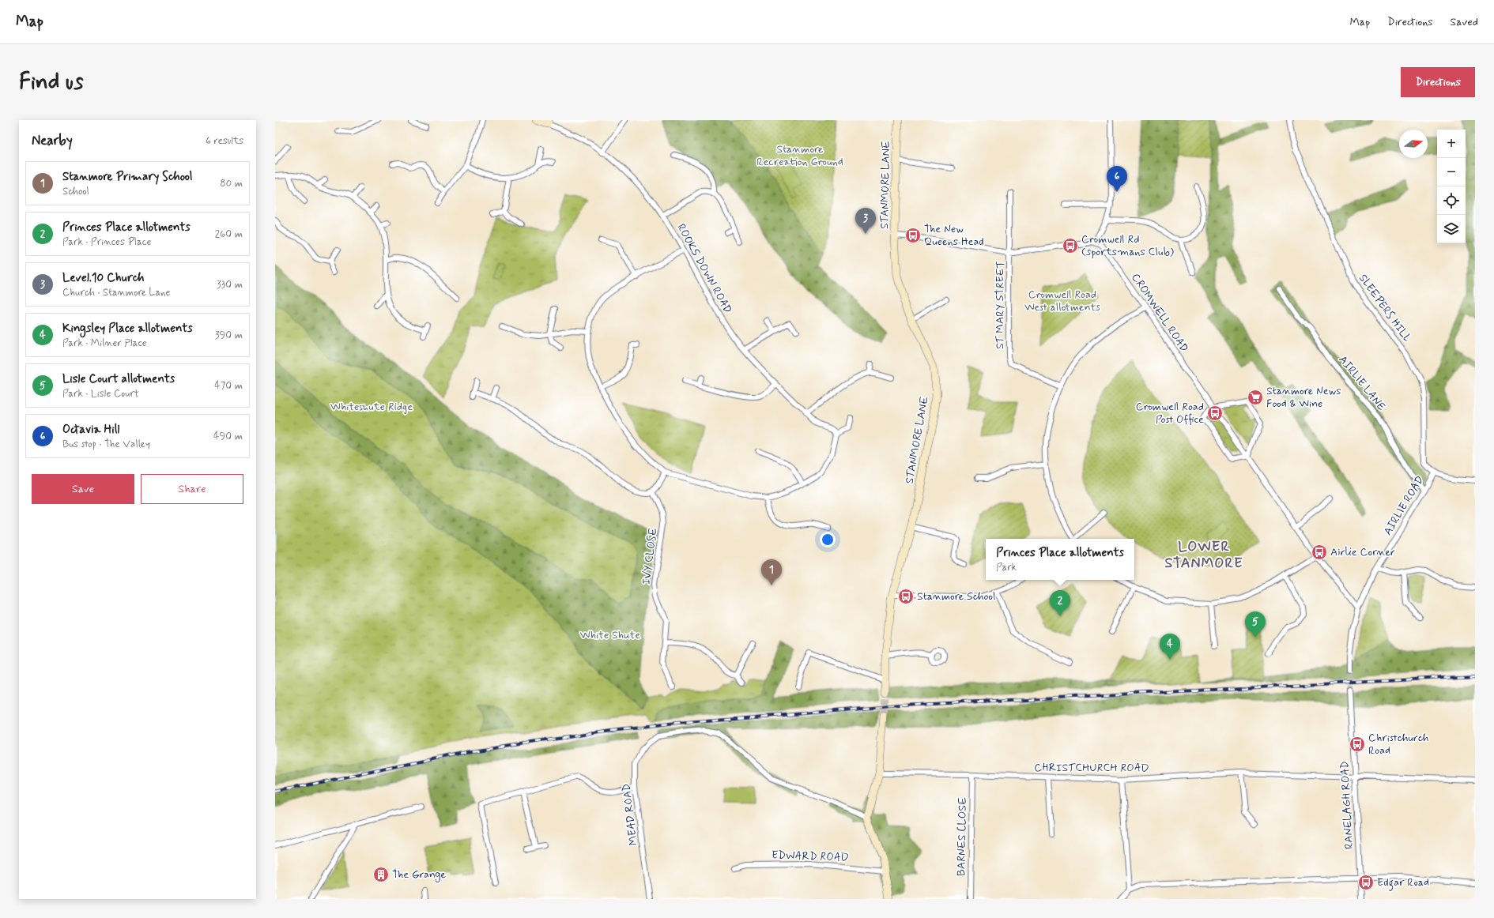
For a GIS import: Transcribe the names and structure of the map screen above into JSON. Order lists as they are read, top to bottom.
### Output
{
  "streets": {
    "street": [
      "STANMORE LANE",
      "ROOKS DOWN ROAD",
      "ST MARY STREET",
      "SLEEPERS HILL",
      "CROMWELL ROAD",
      "AIRLIE LANE",
      "AIRLIE ROAD",
      "IVY CLOSE",
      "CHRISTCHURCH ROAD",
      "RANELAGH ROAD",
      "MEAD ROAD",
      "BARNES CLOSE",
      "EDWARD ROAD"
    ]
  },
  "crossings": [
    ["SLEEPERS HILL", "AIRLIE ROAD"],
    ["CROMWELL ROAD", "AIRLIE ROAD"],
    ["AIRLIE LANE", "AIRLIE ROAD"],
    ["CHRISTCHURCH ROAD", "RANELAGH ROAD"],
    ["CHRISTCHURCH ROAD", "BARNES CLOSE"]
  ],
  "districts": ["LOWER STANMORE"],
  "parks": [
    "Stanmore Recreation Ground",
    "Cromwell Road West allotments",
    "Whiteshute Ridge",
    "White Shute"
  ],
  "places": {
    "bus stop": [
      "The New Queens Head",
      "Cromwell Rd (sportsmans Club)",
      "Cromwell Road Post Office",
      "Airlie Corner",
      "Stanmore School",
      "Christchurch Road",
      "Edgar Road"
    ],
    "supermarket": ["Stanmore News Food & Wine"],
    "building": ["The Grange"]
  },
  "north": "right",
  "page": {
    "header": "Map",
    "nav": ["Map", "Directions", "Saved"],
    "buttons": [
      "Directions",
      ["Save", "Share"]
    ],
    "title": "Find us",
    "heading": ["Nearby", "6 results"],
    "map_buttons": ["+", "−"],
    "list": [
      {
        "mark": "1",
        "name": "Stanmore Primary School",
        "note": "School",
        "value": "80 m"
      },
      {
        "mark": "2",
        "name": "Princes Place allotments",
        "note": "Park · Princes Place",
        "value": "260 m"
      },
      {
        "mark": "3",
        "name": "Level.10 Church",
        "note": "Church · Stanmore Lane",
        "value": "330 m"
      },
      {
        "mark": "4",
        "name": "Kingsley Place allotments",
        "note": "Park · Milner Place",
        "value": "390 m"
      },
      {
        "mark": "5",
        "name": "Lisle Court allotments",
        "note": "Park · Lisle Court",
        "value": "470 m"
      },
      {
        "mark": "6",
        "name": "Octavia Hill",
        "note": "Bus stop · The Valley",
        "value": "490 m"
      }
    ],
    "pins": [
      "6",
      "3",
      "1",
      "2",
      "5",
      "4"
    ],
    "popup": ["Princes Place allotments", "Park"]
  }
}
